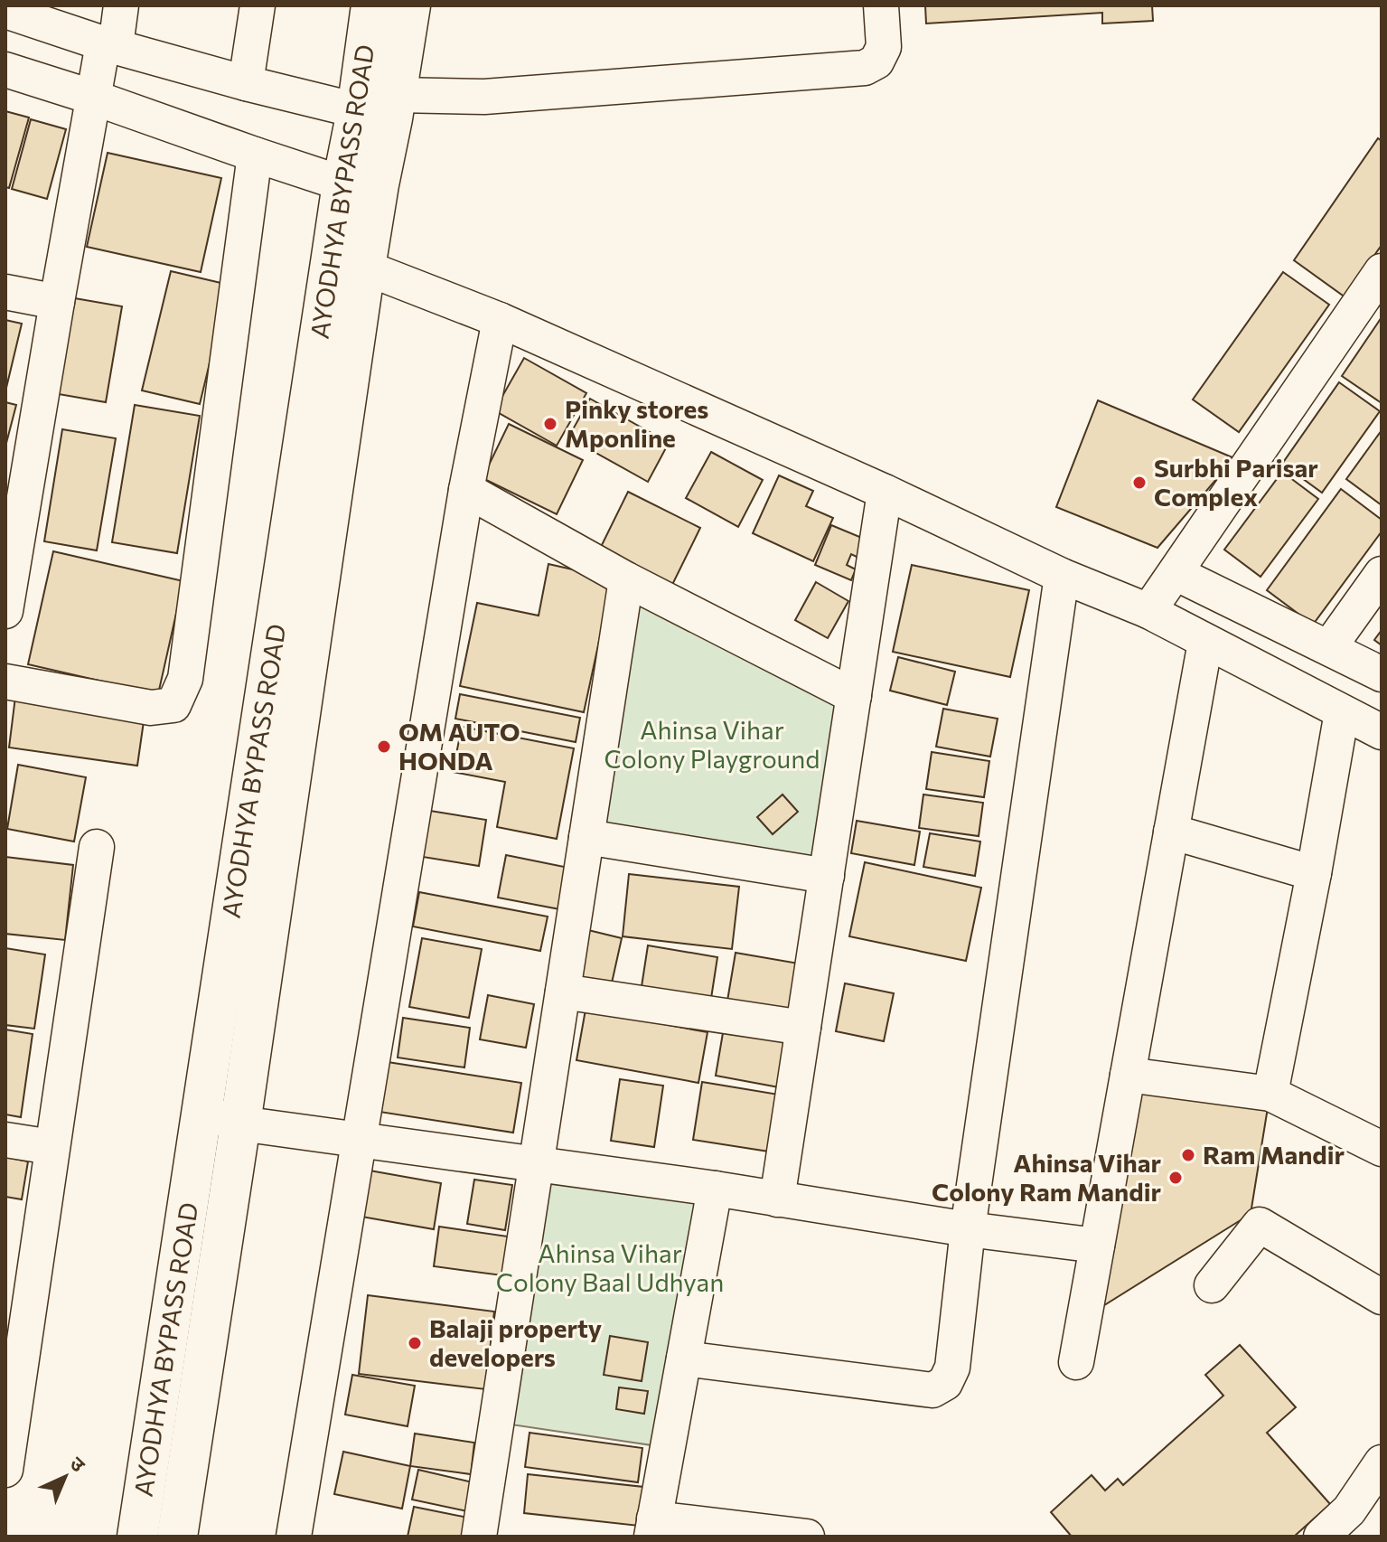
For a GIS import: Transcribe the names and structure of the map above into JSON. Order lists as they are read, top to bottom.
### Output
{
  "streets": {
    "main road": ["AYODHYA BYPASS ROAD"]
  },
  "parks": ["Ahinsa Vihar Colony Playground", "Ahinsa Vihar Colony Baal Udhyan"],
  "places": [
    "Pinky stores Mponline",
    "Surbhi Parisar Complex",
    "OM AUTO HONDA",
    "Ram Mandir",
    "Ahinsa Vihar Colony Ram Mandir",
    "Balaji property developers"
  ],
  "north": "top right"
}
